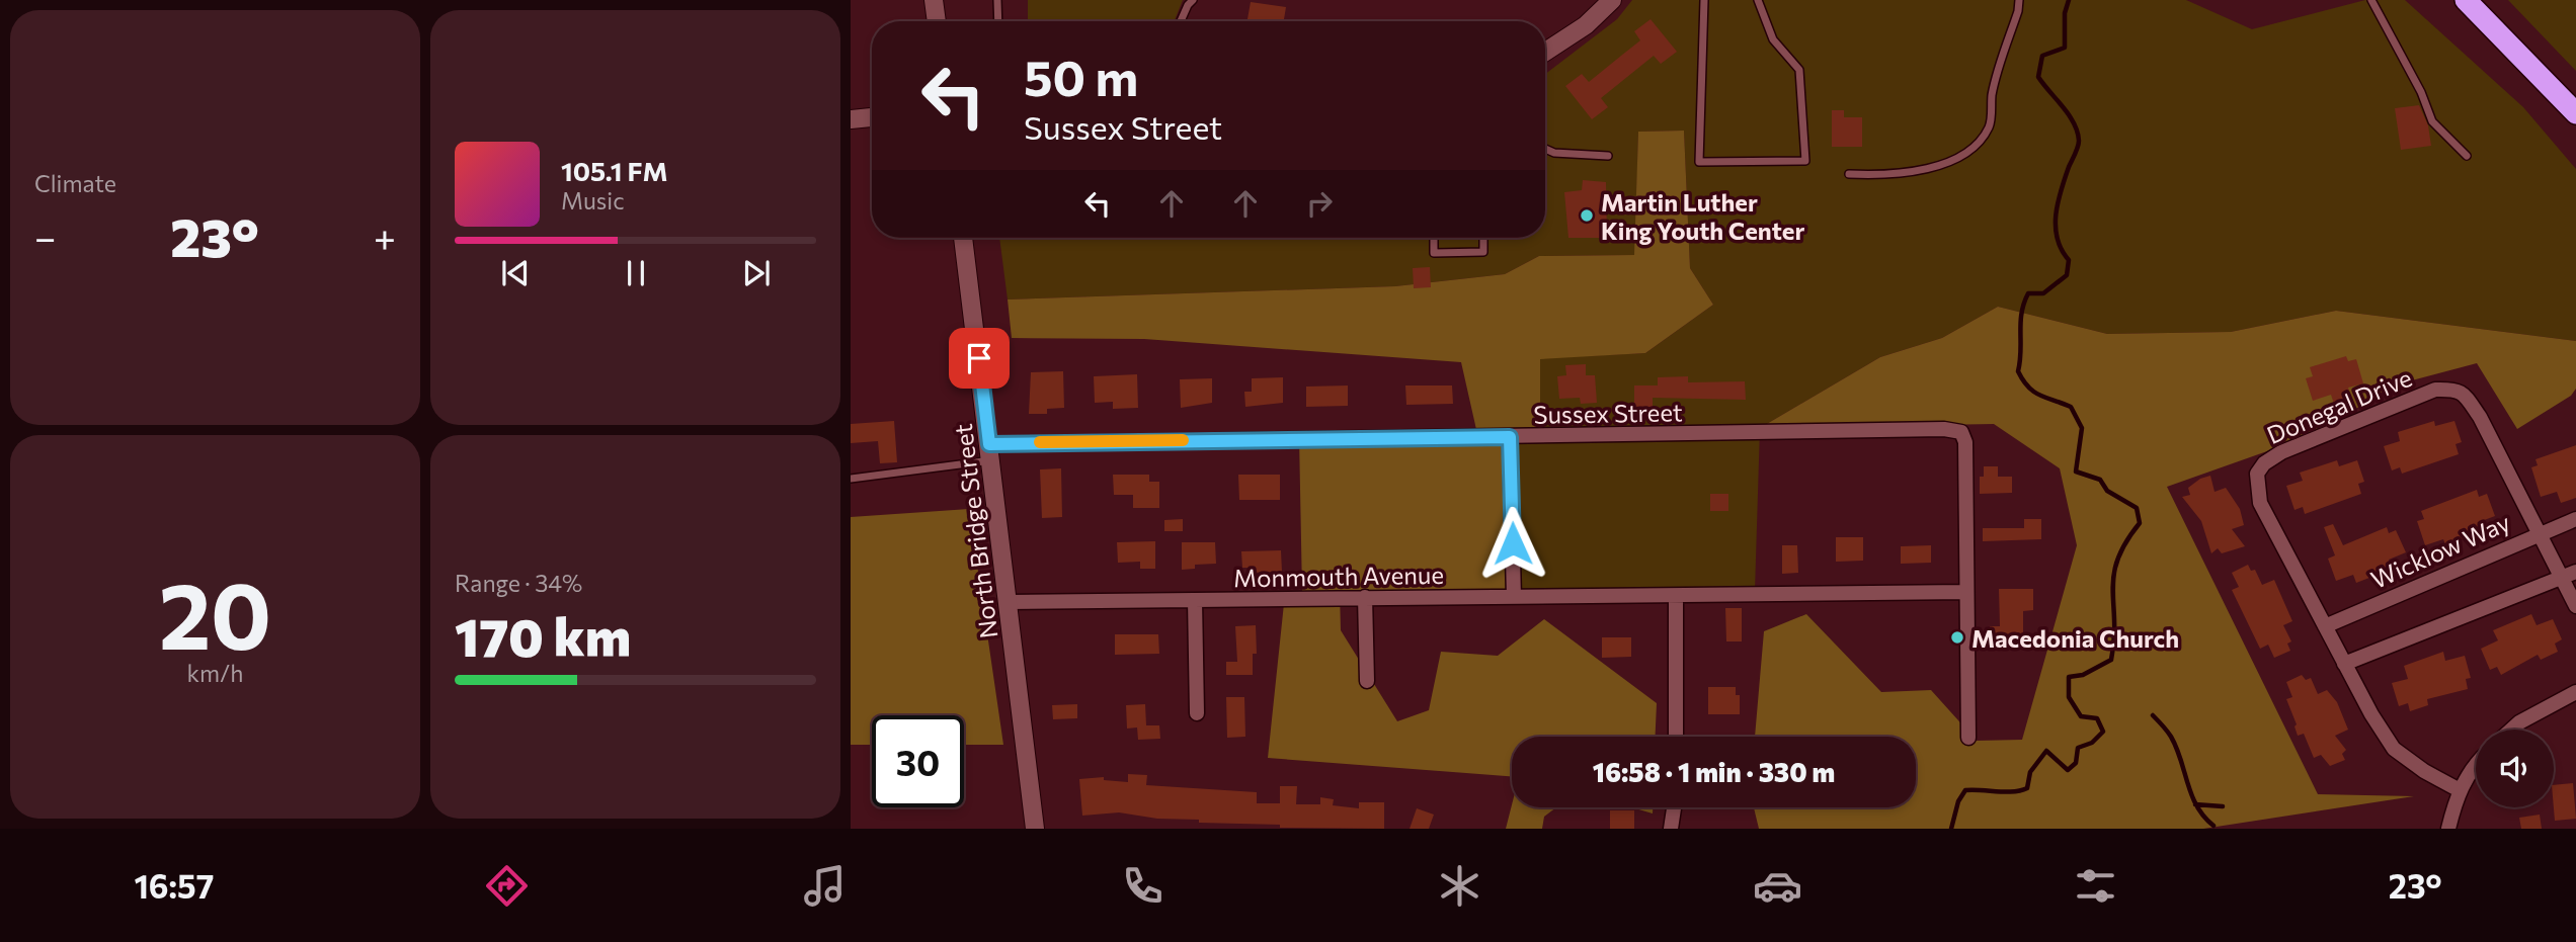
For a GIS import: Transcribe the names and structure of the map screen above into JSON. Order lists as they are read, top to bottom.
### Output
{
  "streets": {
    "street": [
      "Donegal Drive",
      "Sussex Street",
      "North Bridge Street",
      "Wicklow Way",
      "Monmouth Avenue"
    ]
  },
  "crossings": [
    ["Donegal Drive", "Wicklow Way"],
    ["Sussex Street", "North Bridge Street"],
    ["Sussex Street", "Monmouth Avenue"],
    ["North Bridge Street", "Monmouth Avenue"]
  ],
  "places": ["Martin Luther King Youth Center", "Macedonia Church"],
  "page": {
    "tile": [
      "Climate",
      ["20", "km/h"],
      ["Range · 34%", "170 km"]
    ],
    "turn": ["50 m", "Sussex Street"],
    "song": ["105.1 FM", "Music"],
    "heat": ["−", "23°", "+"],
    "limit": "30",
    "trip": "16:58 · 1 min · 330 m",
    "tabs": ["16:57", "23°"]
  }
}
